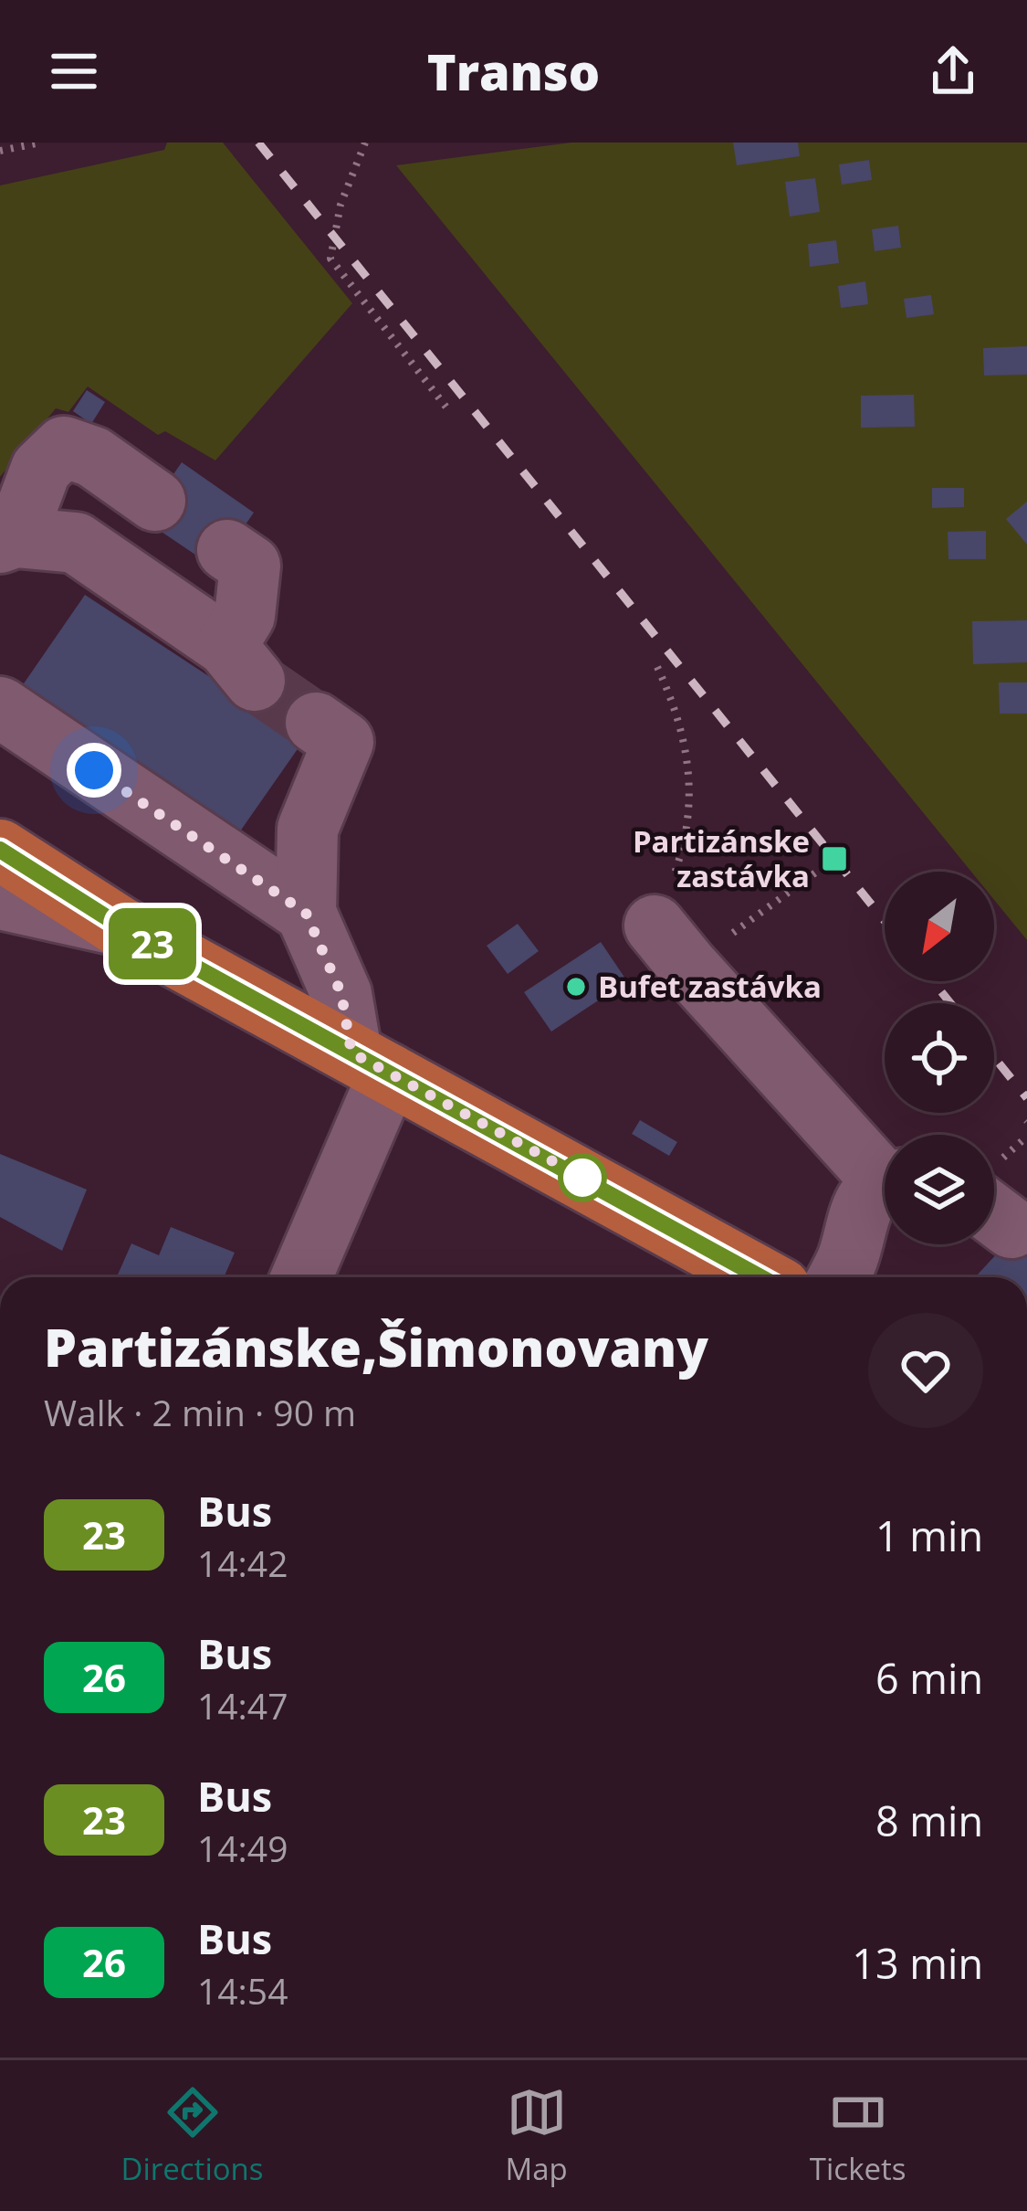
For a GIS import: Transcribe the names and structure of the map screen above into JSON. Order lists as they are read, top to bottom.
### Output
{
  "places": {
    "transit": ["Partizánske zastávka"],
    "other": ["Bufet zastávka"]
  },
  "lines": ["bus line 23"],
  "north": "bottom left",
  "page": {
    "header": "Transo",
    "on_map": "23",
    "heading": ["Partizánske,Šimonovany", "Walk · 2 min · 90 m"],
    "list": [
      {
        "mark": "23",
        "name": "Bus",
        "note": "14:42",
        "value": "1 min"
      },
      {
        "mark": "26",
        "name": "Bus",
        "note": "14:47",
        "value": "6 min"
      },
      {
        "mark": "23",
        "name": "Bus",
        "note": "14:49",
        "value": "8 min"
      },
      {
        "mark": "26",
        "name": "Bus",
        "note": "14:54",
        "value": "13 min"
      }
    ],
    "tabs": ["Directions", "Map", "Tickets"]
  }
}
